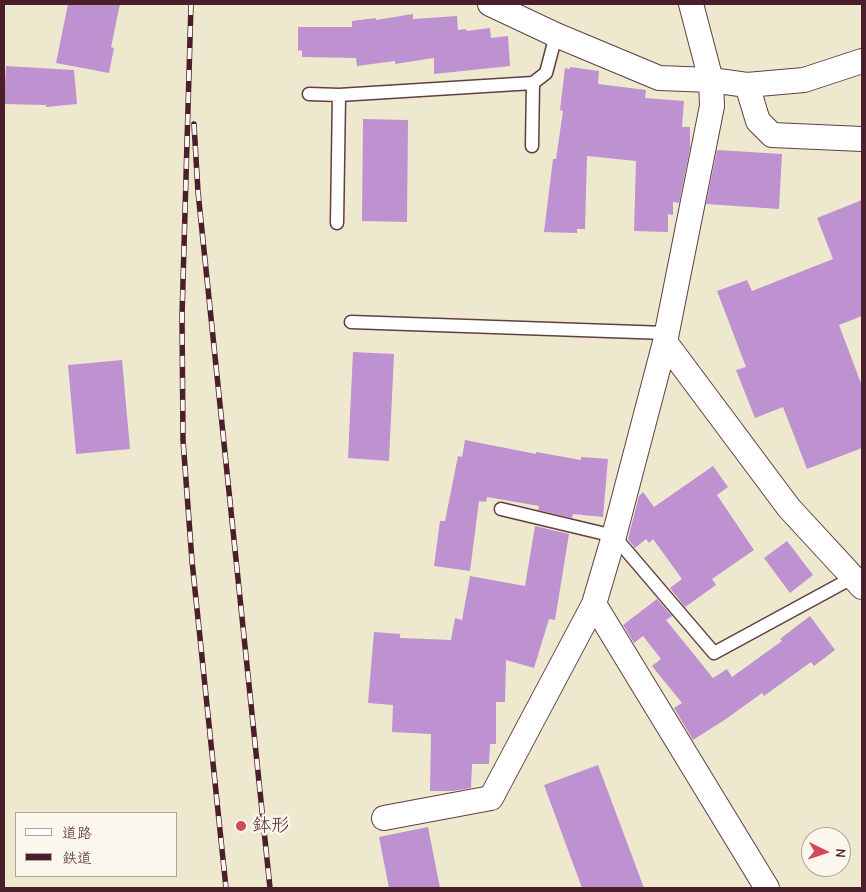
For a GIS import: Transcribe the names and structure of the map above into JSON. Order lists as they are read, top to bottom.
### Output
{
  "places": ["鉢形"],
  "legend": ["道路", "鉄道"],
  "north": "right"
}
